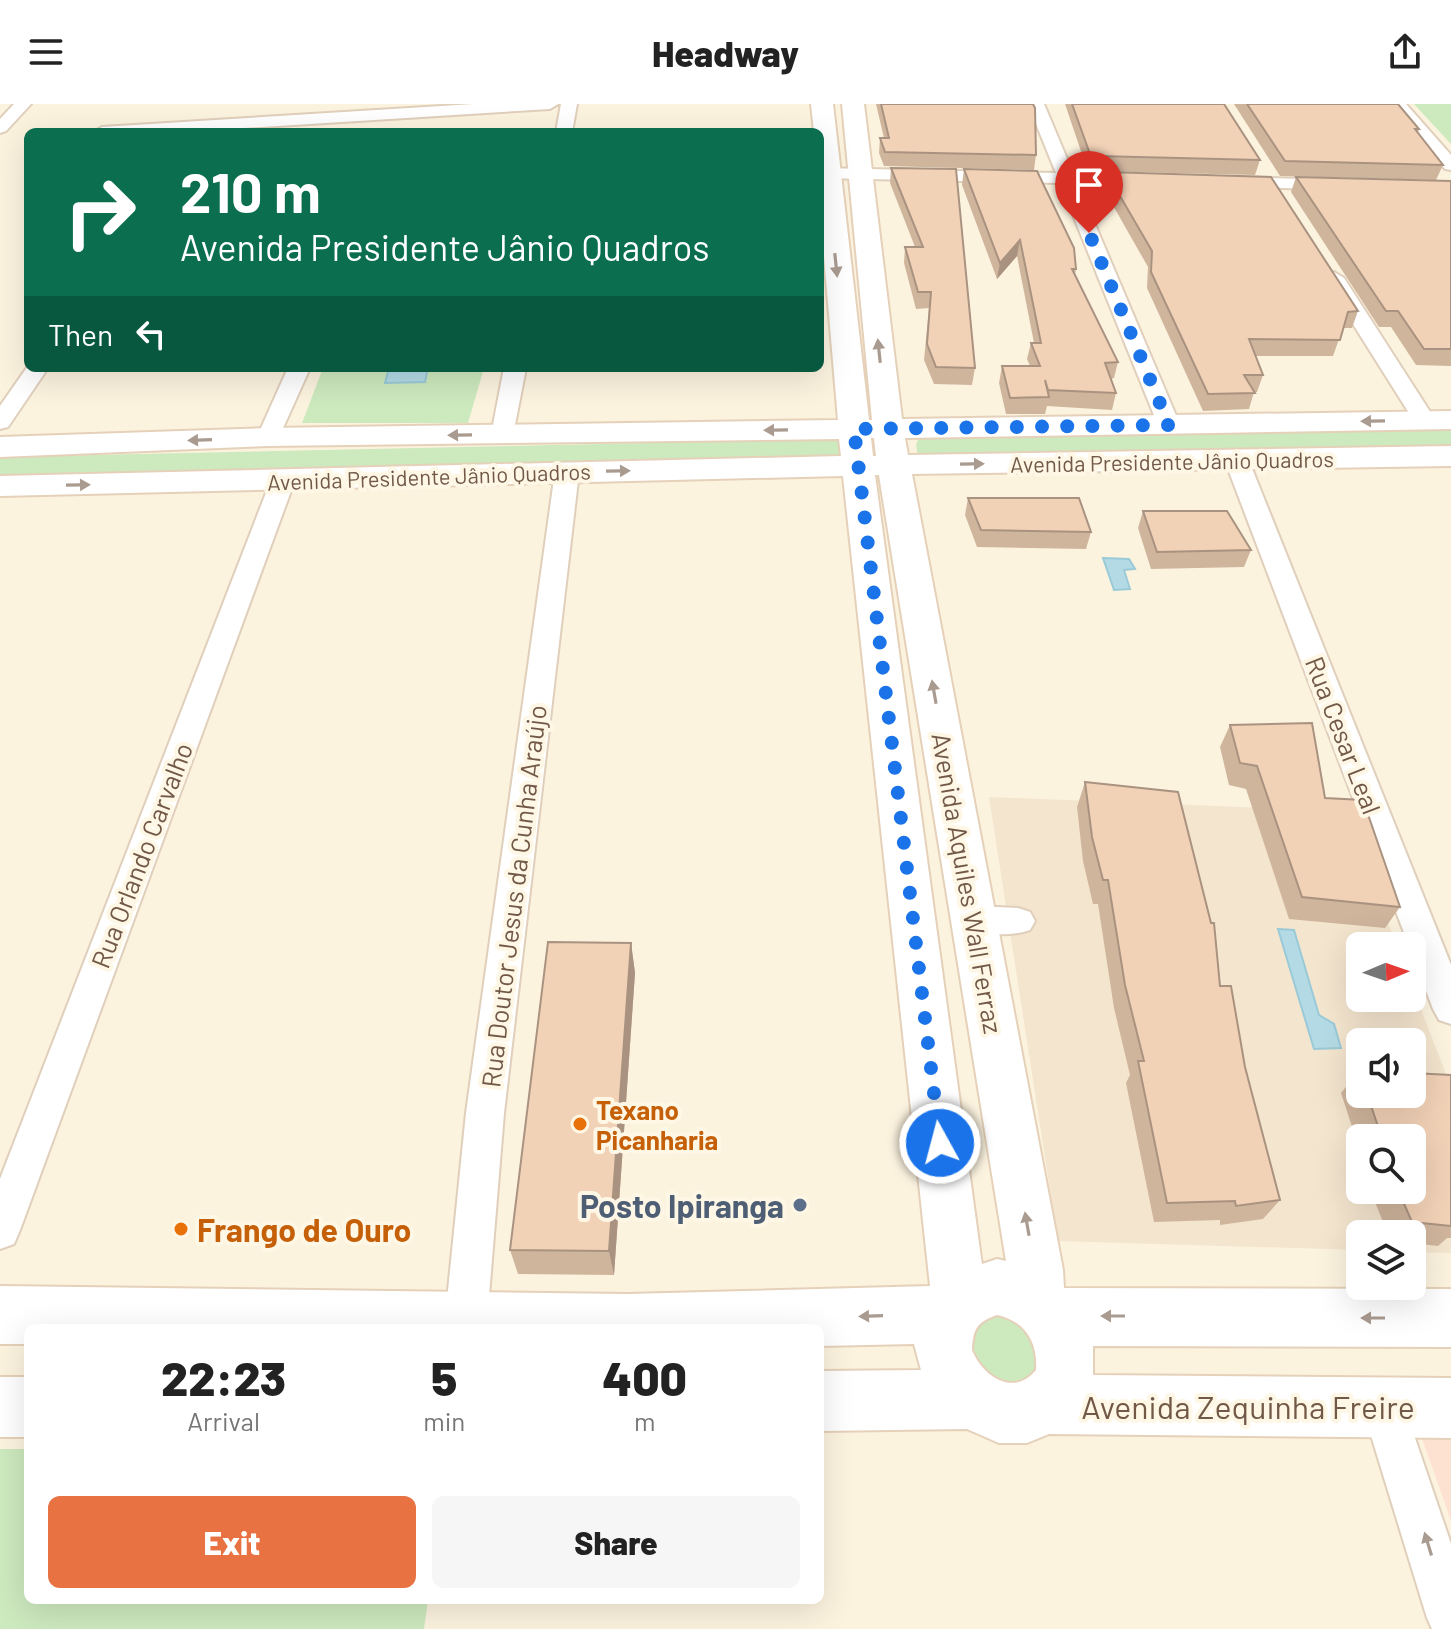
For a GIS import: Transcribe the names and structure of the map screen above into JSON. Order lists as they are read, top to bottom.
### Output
{
  "streets": {
    "main road": ["Avenida Presidente Jânio Quadros", "Avenida Aquiles Wall Ferraz", "Avenida Zequinha Freire"],
    "street": ["Rua Cesar Leal", "Rua Orlando Carvalho", "Rua Doutor Jesus da Cunha Araújo"]
  },
  "crossings": [
    ["Avenida Presidente Jânio Quadros", "Rua Cesar Leal"],
    ["Avenida Presidente Jânio Quadros", "Rua Orlando Carvalho"],
    ["Avenida Presidente Jânio Quadros", "Avenida Aquiles Wall Ferraz"],
    ["Avenida Presidente Jânio Quadros", "Rua Doutor Jesus da Cunha Araújo"],
    ["Avenida Aquiles Wall Ferraz", "Avenida Zequinha Freire"]
  ],
  "places": ["Texano Picanharia", "Posto Ipiranga", "Frango de Ouro"],
  "north": "right",
  "page": {
    "header": "Headway",
    "turn": ["210 m", "Avenida Presidente Jânio Quadros"],
    "then": "Then",
    "eta": [
      "22:23",
      "Arrival",
      "5",
      "min",
      "400",
      "m"
    ],
    "buttons": ["Exit", "Share"]
  }
}
